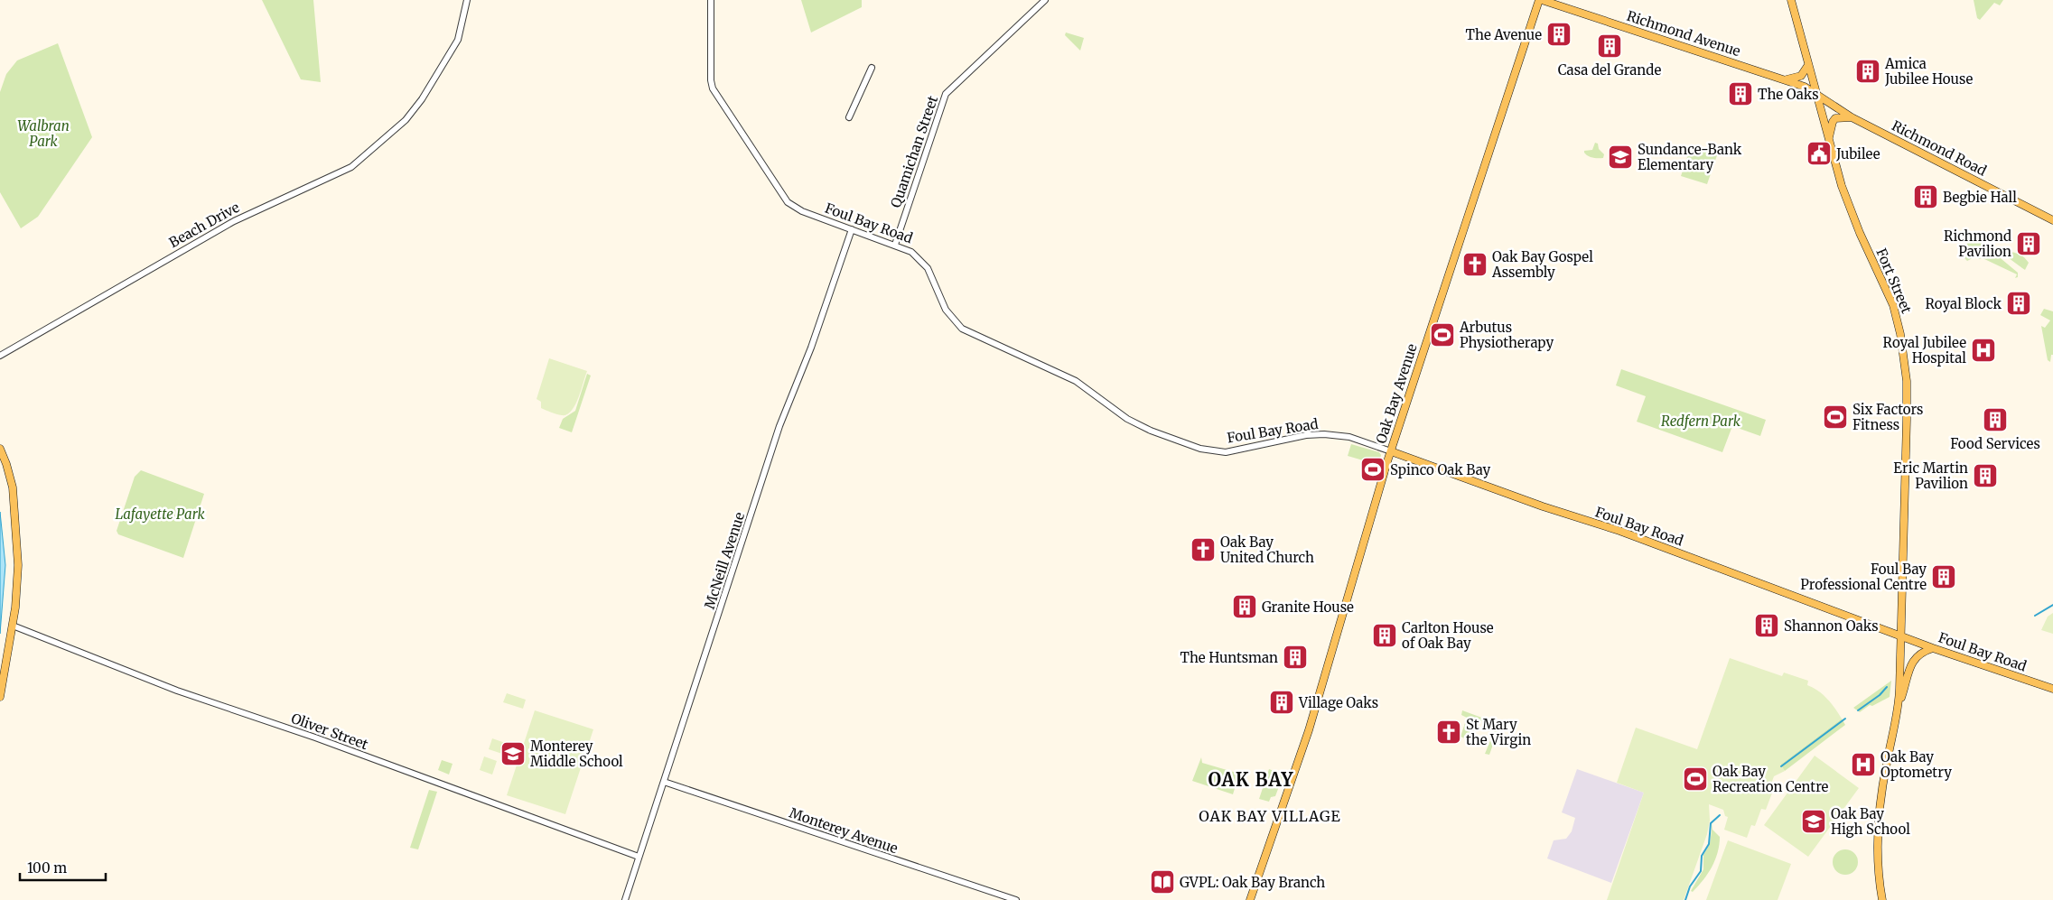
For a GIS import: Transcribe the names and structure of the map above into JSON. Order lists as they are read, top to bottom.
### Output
{
  "streets": {
    "main road": [
      "Richmond Avenue",
      "Richmond Road",
      "Foul Bay Road",
      "Fort Street",
      "Oak Bay Avenue"
    ],
    "street": [
      "Quamichan Street",
      "Beach Drive",
      "McNeill Avenue",
      "Oliver Street",
      "Monterey Avenue"
    ]
  },
  "crossings": [
    ["Richmond Avenue", "Richmond Road"],
    ["Richmond Avenue", "Fort Street"],
    ["Richmond Avenue", "Oak Bay Avenue"],
    ["Richmond Road", "Fort Street"],
    ["Quamichan Street", "Foul Bay Road"],
    ["Foul Bay Road", "Fort Street"],
    ["Foul Bay Road", "Oak Bay Avenue"],
    ["Foul Bay Road", "McNeill Avenue"],
    ["McNeill Avenue", "Oliver Street"],
    ["McNeill Avenue", "Monterey Avenue"]
  ],
  "districts": ["OAK BAY", "OAK BAY VILLAGE"],
  "parks": ["Walbran Park", "Redfern Park", "Lafayette Park"],
  "places": {
    "building": [
      "The Avenue",
      "Casa del Grande",
      "Amica Jubilee House",
      "The Oaks",
      "Begbie Hall",
      "Richmond Pavilion",
      "Royal Block",
      "Food Services",
      "Eric Martin Pavilion",
      "Foul Bay Professional Centre",
      "Granite House",
      "Shannon Oaks",
      "Carlton House of Oak Bay",
      "The Huntsman",
      "Village Oaks"
    ],
    "public building": ["Jubilee"],
    "school or university": ["Sundance-Bank Elementary", "Monterey Middle School", "Oak Bay High School"],
    "church": ["Oak Bay Gospel Assembly", "Oak Bay United Church", "St Mary the Virgin"],
    "sports": [
      "Arbutus Physiotherapy",
      "Six Factors Fitness",
      "Spinco Oak Bay",
      "Oak Bay Recreation Centre"
    ],
    "hospital": ["Royal Jubilee Hospital", "Oak Bay Optometry"],
    "library": ["GVPL: Oak Bay Branch"]
  },
  "scale_bar": "100 m"
}
